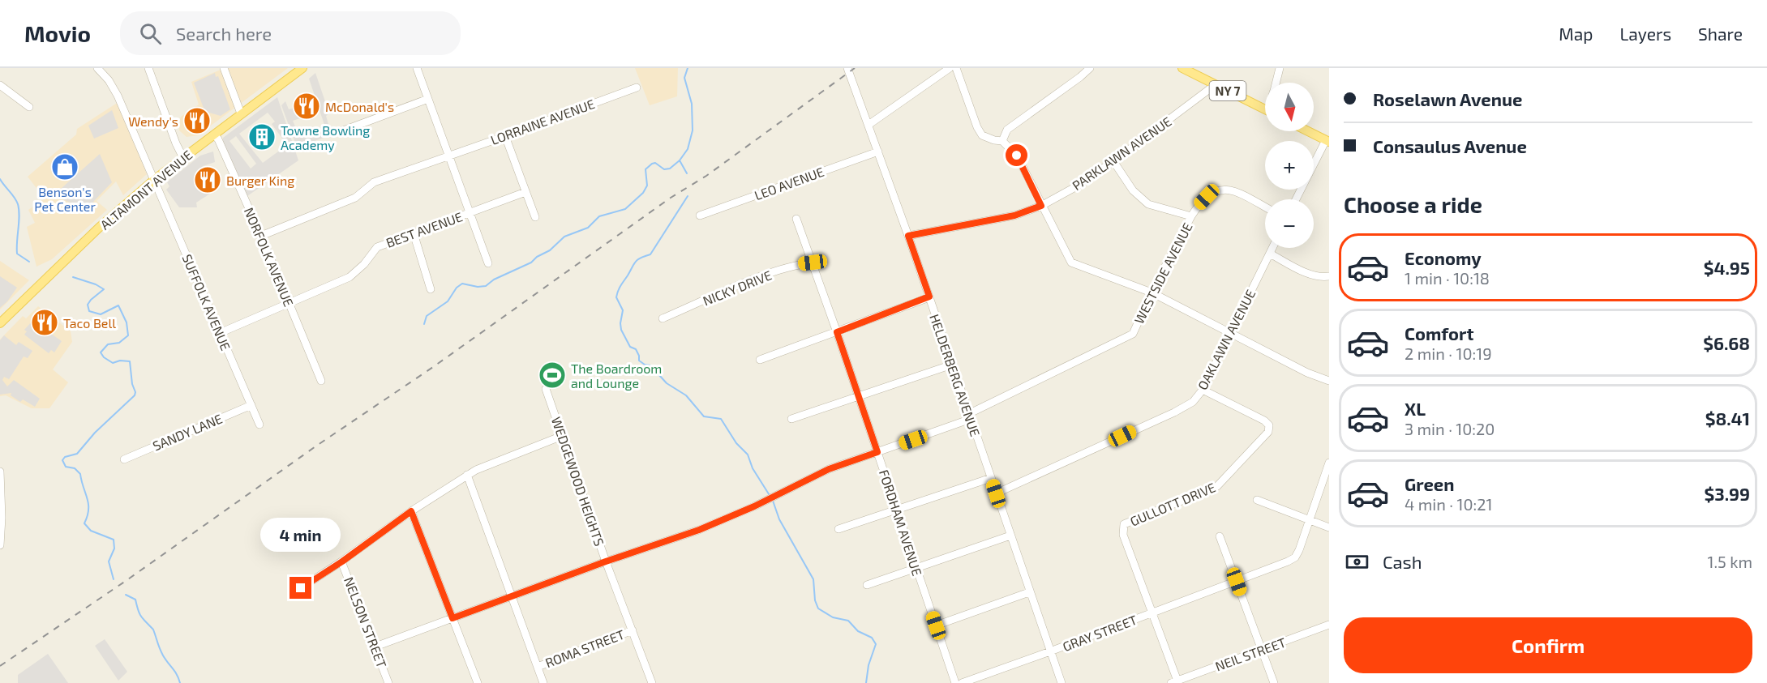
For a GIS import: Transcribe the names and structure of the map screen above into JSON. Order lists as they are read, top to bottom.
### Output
{
  "streets": {
    "main road": ["NY 7", "ALTAMONT AVENUE"],
    "street": [
      "LORRAINE AVENUE",
      "PARKLAWN AVENUE",
      "LEO AVENUE",
      "BEST AVENUE",
      "NORFOLK AVENUE",
      "WESTSIDE AVENUE",
      "NICKY DRIVE",
      "SUFFOLK AVENUE",
      "OAKLAWN AVENUE",
      "HELDERBERG AVENUE",
      "SANDY LANE",
      "WEDGEWOOD HEIGHTS",
      "GULLOTT DRIVE",
      "FORDHAM AVENUE",
      "NELSON STREET",
      "GRAY STREET",
      "ROMA STREET",
      "NEIL STREET"
    ]
  },
  "crossings": [
    ["NY 7", "PARKLAWN AVENUE"],
    ["LORRAINE AVENUE", "NORFOLK AVENUE"],
    ["PARKLAWN AVENUE", "HELDERBERG AVENUE"],
    ["LEO AVENUE", "HELDERBERG AVENUE"],
    ["ALTAMONT AVENUE", "NORFOLK AVENUE"],
    ["ALTAMONT AVENUE", "SUFFOLK AVENUE"],
    ["BEST AVENUE", "NORFOLK AVENUE"],
    ["BEST AVENUE", "SUFFOLK AVENUE"],
    ["WESTSIDE AVENUE", "HELDERBERG AVENUE"],
    ["WESTSIDE AVENUE", "WEDGEWOOD HEIGHTS"],
    ["WESTSIDE AVENUE", "FORDHAM AVENUE"],
    ["WESTSIDE AVENUE", "NELSON STREET"],
    ["NICKY DRIVE", "FORDHAM AVENUE"],
    ["SUFFOLK AVENUE", "SANDY LANE"],
    ["OAKLAWN AVENUE", "HELDERBERG AVENUE"],
    ["OAKLAWN AVENUE", "GULLOTT DRIVE"],
    ["HELDERBERG AVENUE", "GRAY STREET"],
    ["WEDGEWOOD HEIGHTS", "ROMA STREET"],
    ["GULLOTT DRIVE", "GRAY STREET"]
  ],
  "places": {
    "restaurant": [
      "McDonald's",
      "Wendy's",
      "Burger King",
      "Taco Bell"
    ],
    "building": ["Towne Bowling Academy"],
    "shop": ["Benson's Pet Center"],
    "sports": ["The Boardroom and Lounge"]
  },
  "north": "bottom",
  "page": {
    "header": "Movio",
    "search": "Search here",
    "nav": ["Map", "Layers", "Share"],
    "banner": ["Roselawn Avenue", "Consaulus Avenue"],
    "map_buttons": ["+", "−"],
    "heading": "Choose a ride",
    "list": [
      {
        "name": "Economy",
        "note": "1 min · 10:18",
        "value": "$4.95"
      },
      {
        "name": "Comfort",
        "note": "2 min · 10:19",
        "value": "$6.68"
      },
      {
        "name": "XL",
        "note": "3 min · 10:20",
        "value": "$8.41"
      },
      {
        "name": "Green",
        "note": "4 min · 10:21",
        "value": "$3.99"
      }
    ],
    "bubble": "4 min",
    "pay": ["Cash", "1.5 km"],
    "buttons": "Confirm"
  }
}
